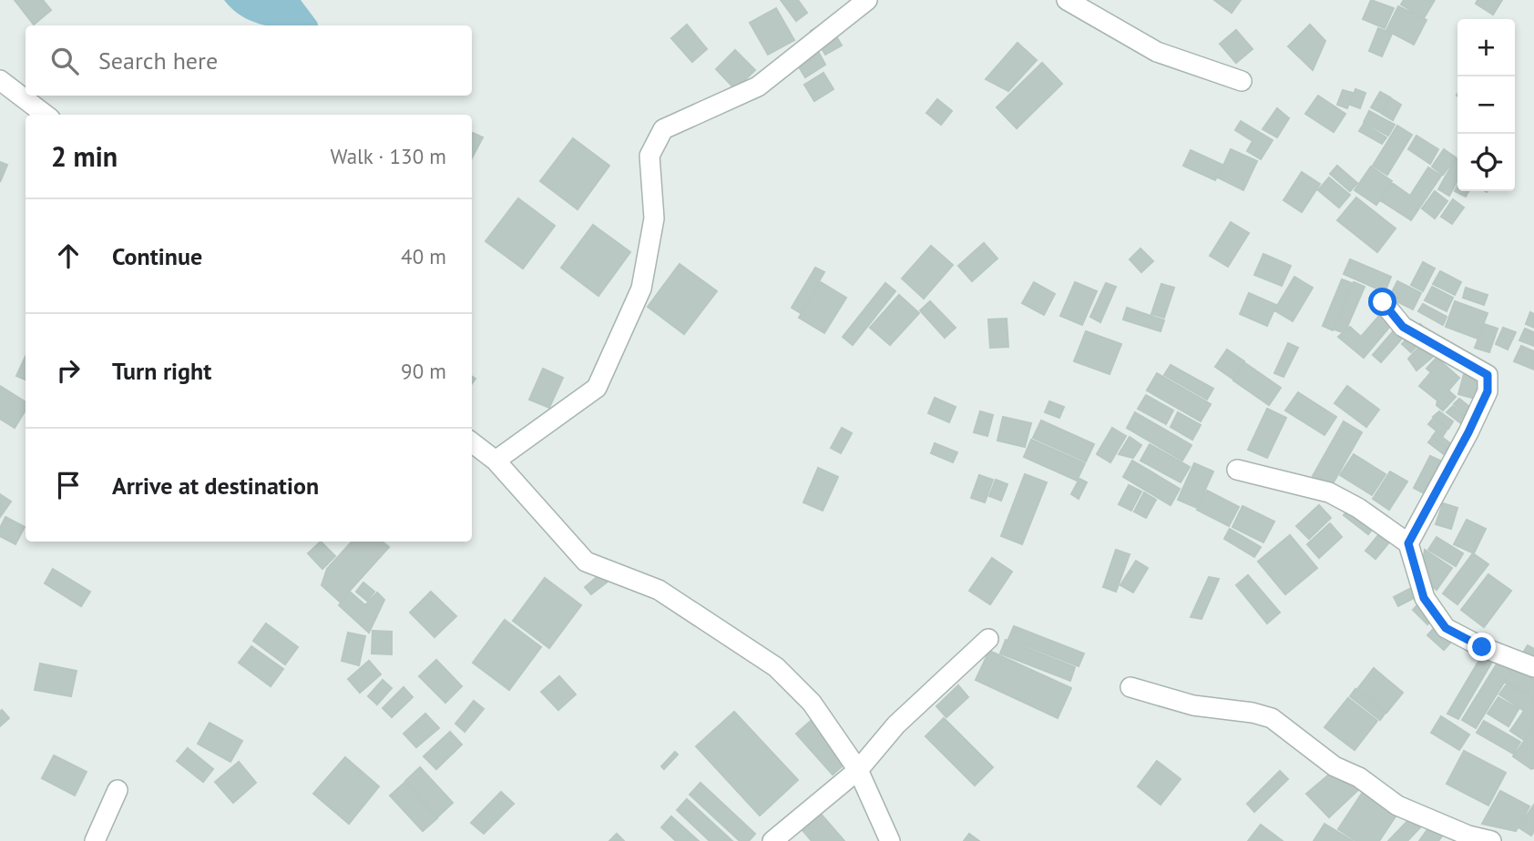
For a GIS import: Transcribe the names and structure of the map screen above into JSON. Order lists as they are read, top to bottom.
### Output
{
  "page": {
    "map_buttons": ["+", "−"],
    "search": "Search here",
    "heading": ["2 min", "Walk · 130 m"],
    "list": [
      ["Continue", "40 m"],
      ["Turn right", "90 m"],
      "Arrive at destination"
    ]
  }
}
